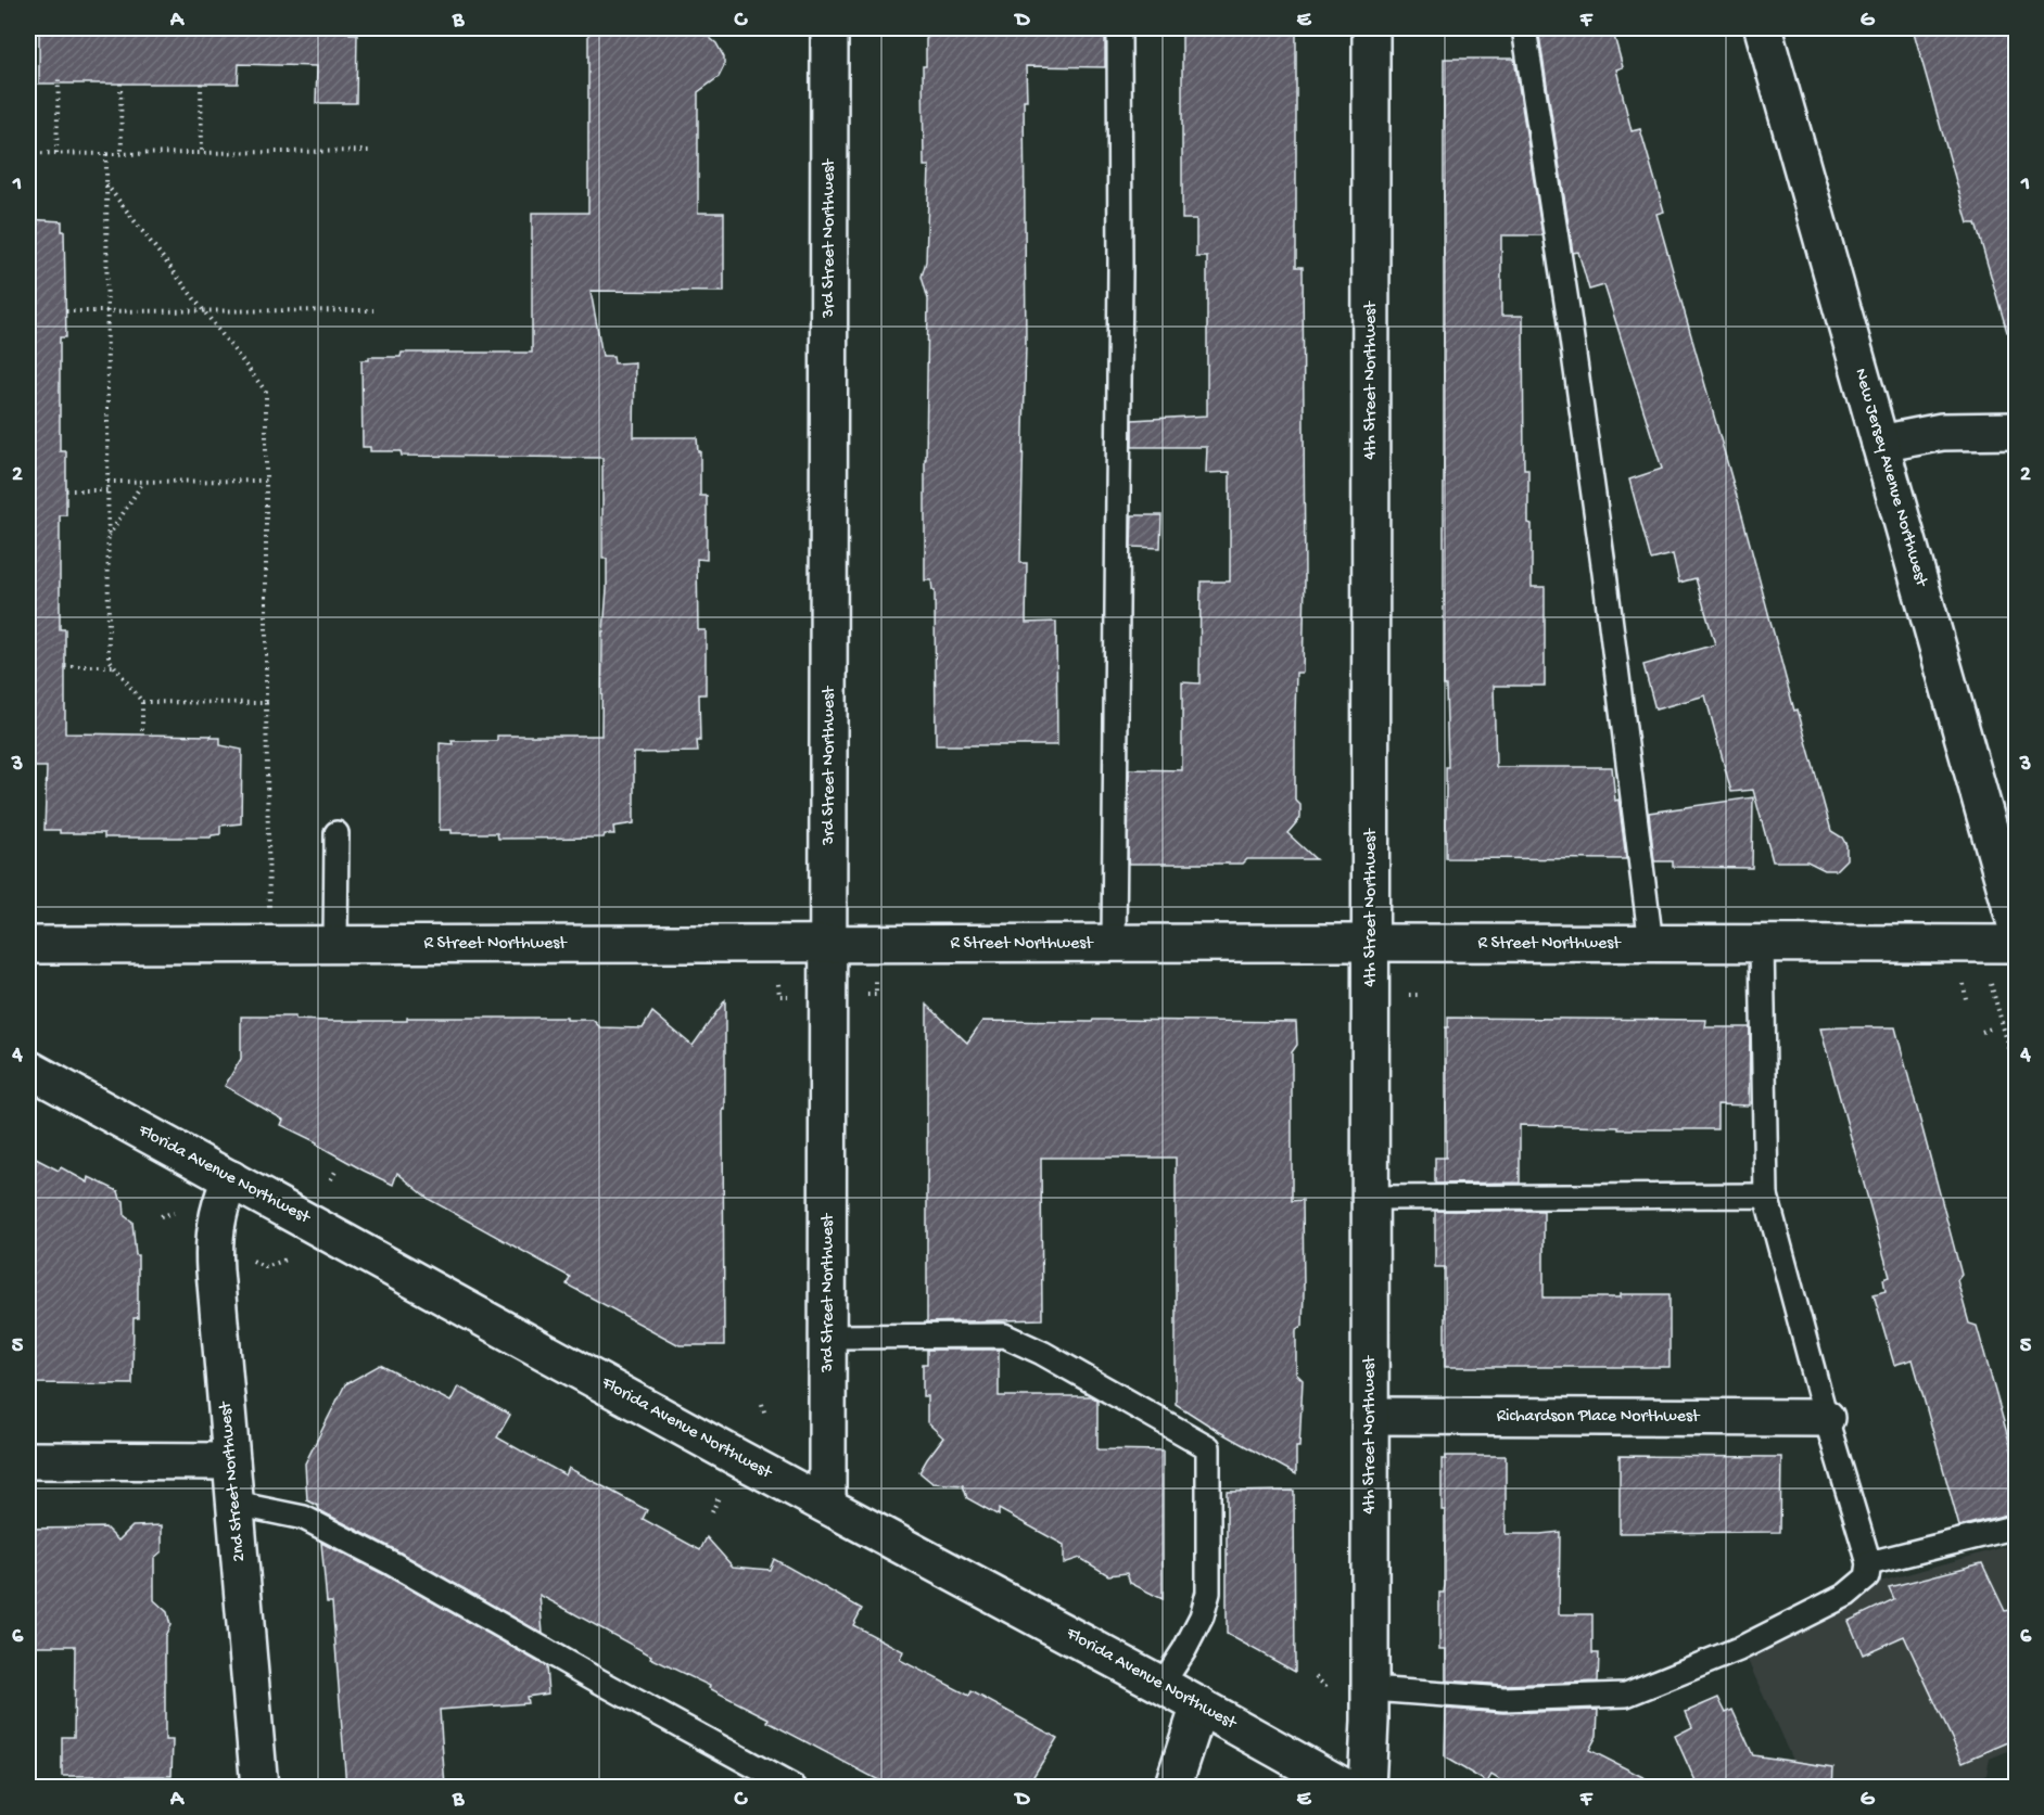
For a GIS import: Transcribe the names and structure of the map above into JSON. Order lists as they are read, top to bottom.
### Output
{
  "streets": {
    "street": [
      "3rd Street Northwest",
      "4th Street Northwest",
      "New Jersey Avenue Northwest",
      "R Street Northwest",
      "Florida Avenue Northwest",
      "Richardson Place Northwest",
      "2nd Street Northwest"
    ]
  },
  "crossings": [
    ["3rd Street Northwest", "R Street Northwest"],
    ["3rd Street Northwest", "Florida Avenue Northwest"],
    ["4th Street Northwest", "R Street Northwest"],
    ["4th Street Northwest", "Richardson Place Northwest"],
    ["Florida Avenue Northwest", "2nd Street Northwest"]
  ],
  "grid": {
    "columns": [
      "A",
      "B",
      "C",
      "D",
      "E",
      "F",
      "G"
    ],
    "rows": [
      "1",
      "2",
      "3",
      "4",
      "5",
      "6"
    ]
  }
}
